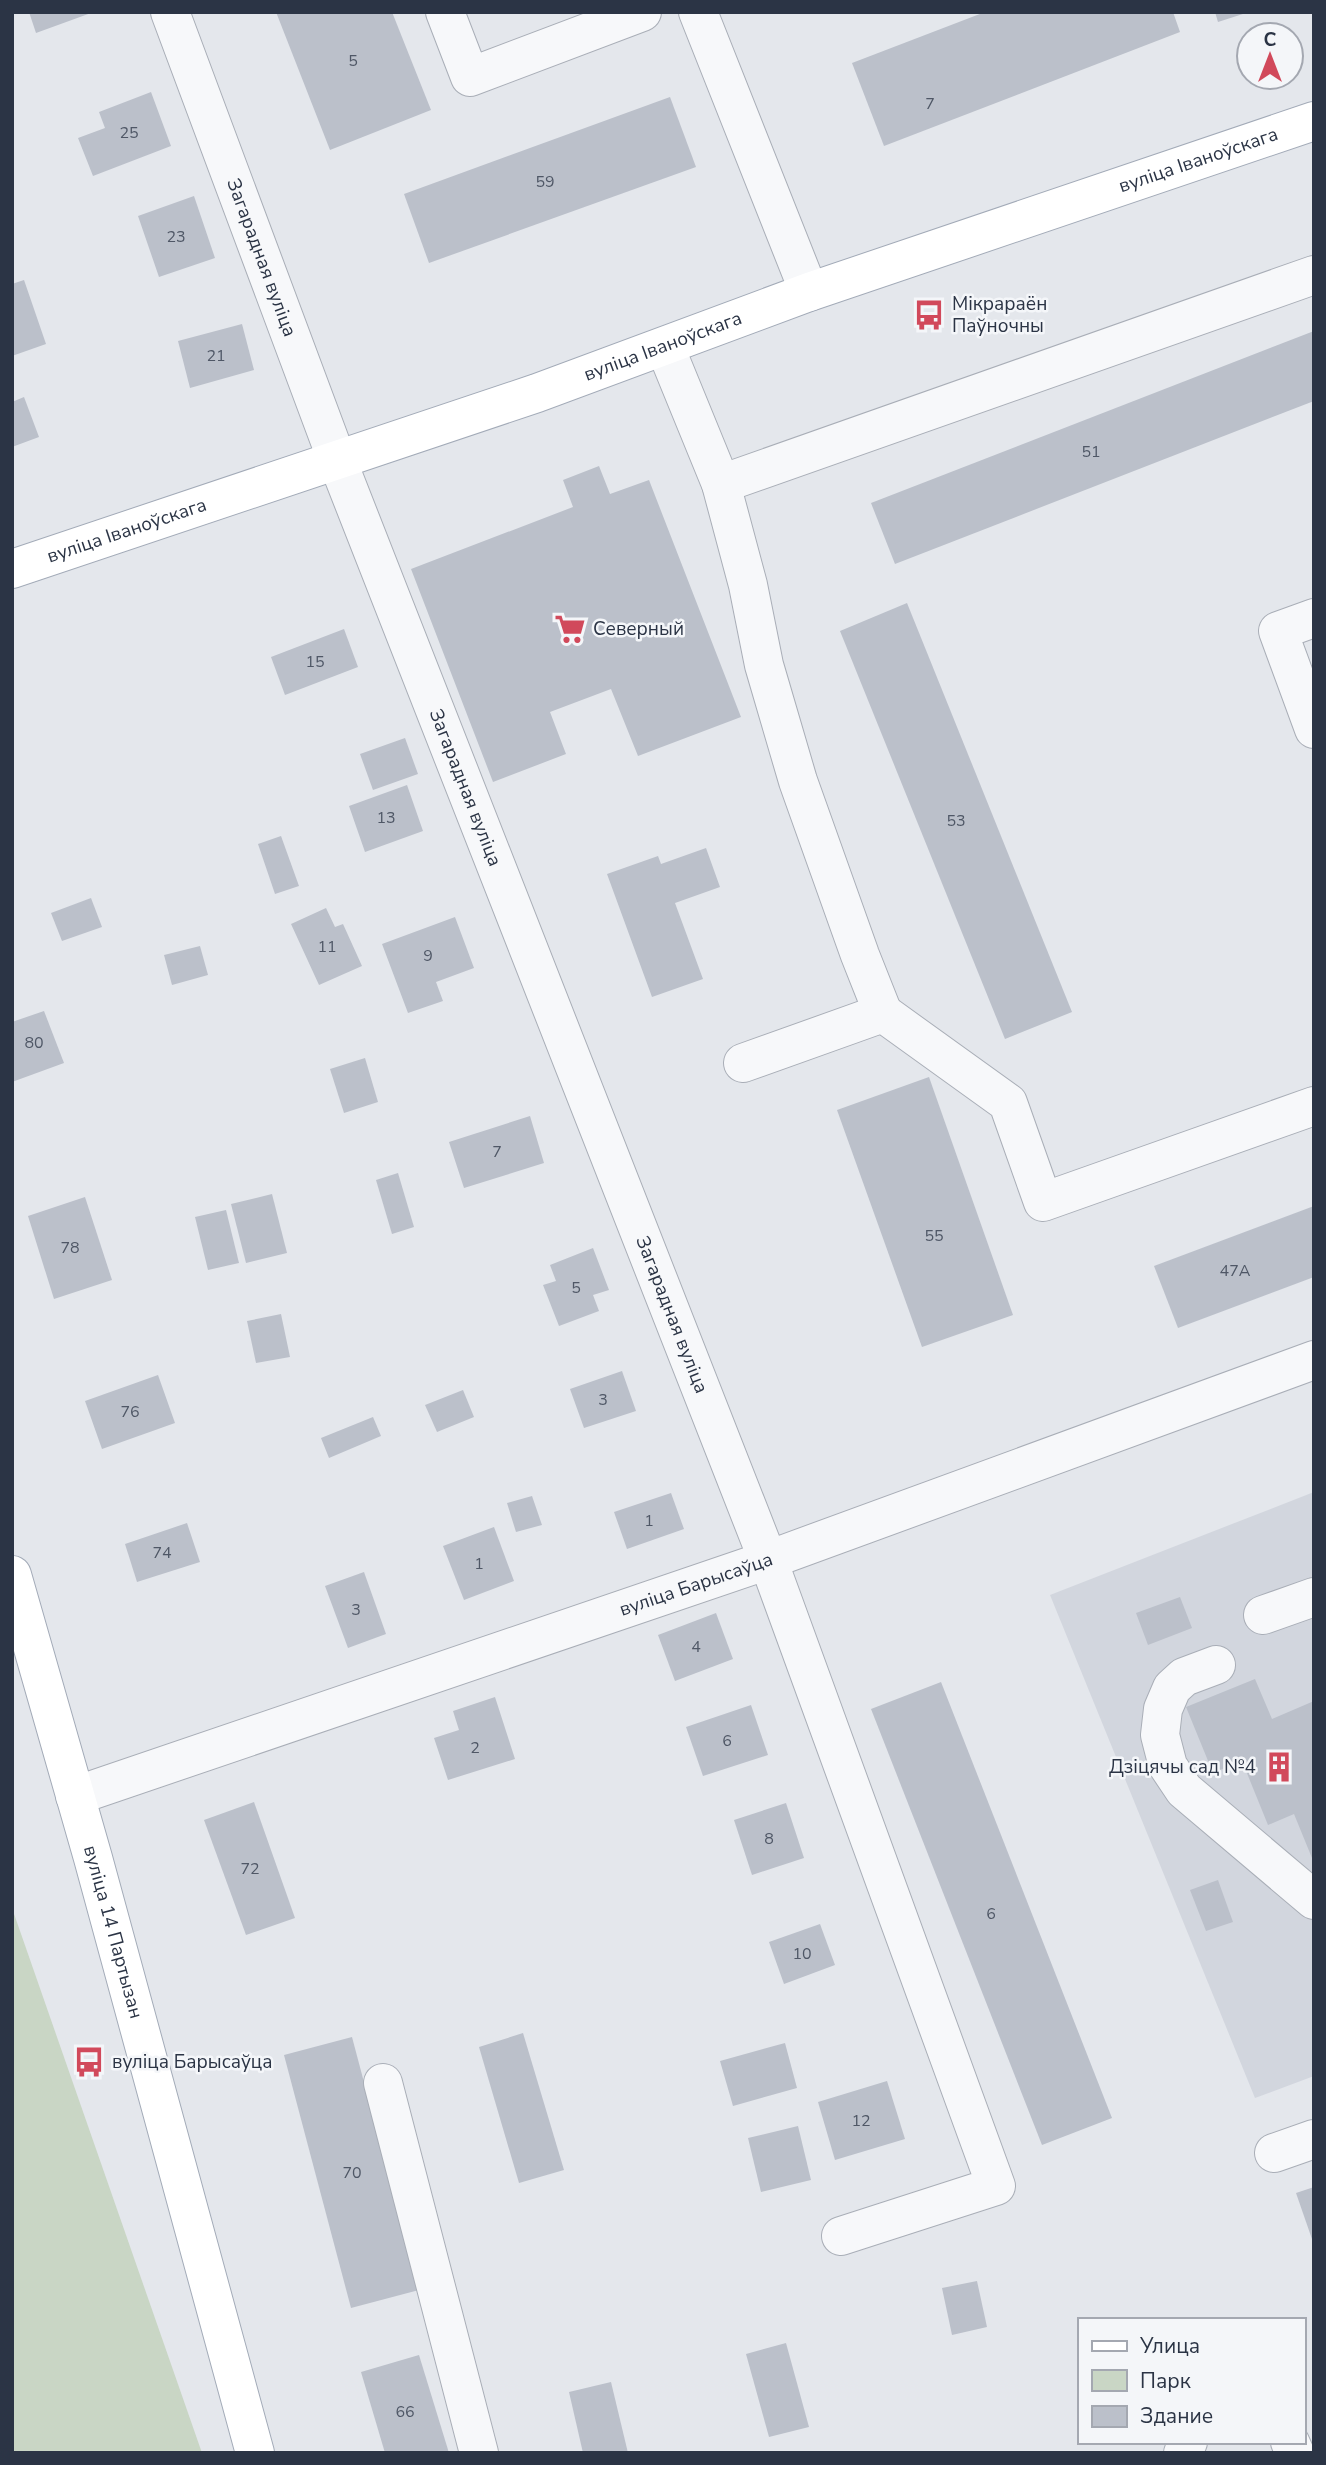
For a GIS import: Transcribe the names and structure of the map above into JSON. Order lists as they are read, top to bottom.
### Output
{
  "streets": {
    "main road": ["вуліца Іваноўскага", "вуліца 14 Партызан"],
    "street": ["Загарадная вуліца", "вуліца Барысаўца"]
  },
  "crossings": [
    ["вуліца Іваноўскага", "Загарадная вуліца"],
    ["Загарадная вуліца", "вуліца Барысаўца"],
    ["вуліца Барысаўца", "вуліца 14 Партызан"]
  ],
  "places": {
    "bus stop": ["Мікрараён Паўночны", "вуліца Барысаўца"],
    "supermarket": ["Северный"],
    "building": ["Дзіцячы сад №4"]
  },
  "house_numbers": [
    "5",
    "7",
    "25",
    "59",
    "23",
    "21",
    "51",
    "15",
    "13",
    "53",
    "11",
    "9",
    "80",
    "7",
    "55",
    "78",
    "47А",
    "5",
    "3",
    "76",
    "1",
    "74",
    "1",
    "3",
    "4",
    "6",
    "2",
    "8",
    "72",
    "6",
    "10",
    "12",
    "70",
    "66"
  ],
  "legend": ["Улица", "Парк", "Здание"],
  "north": "top"
}
